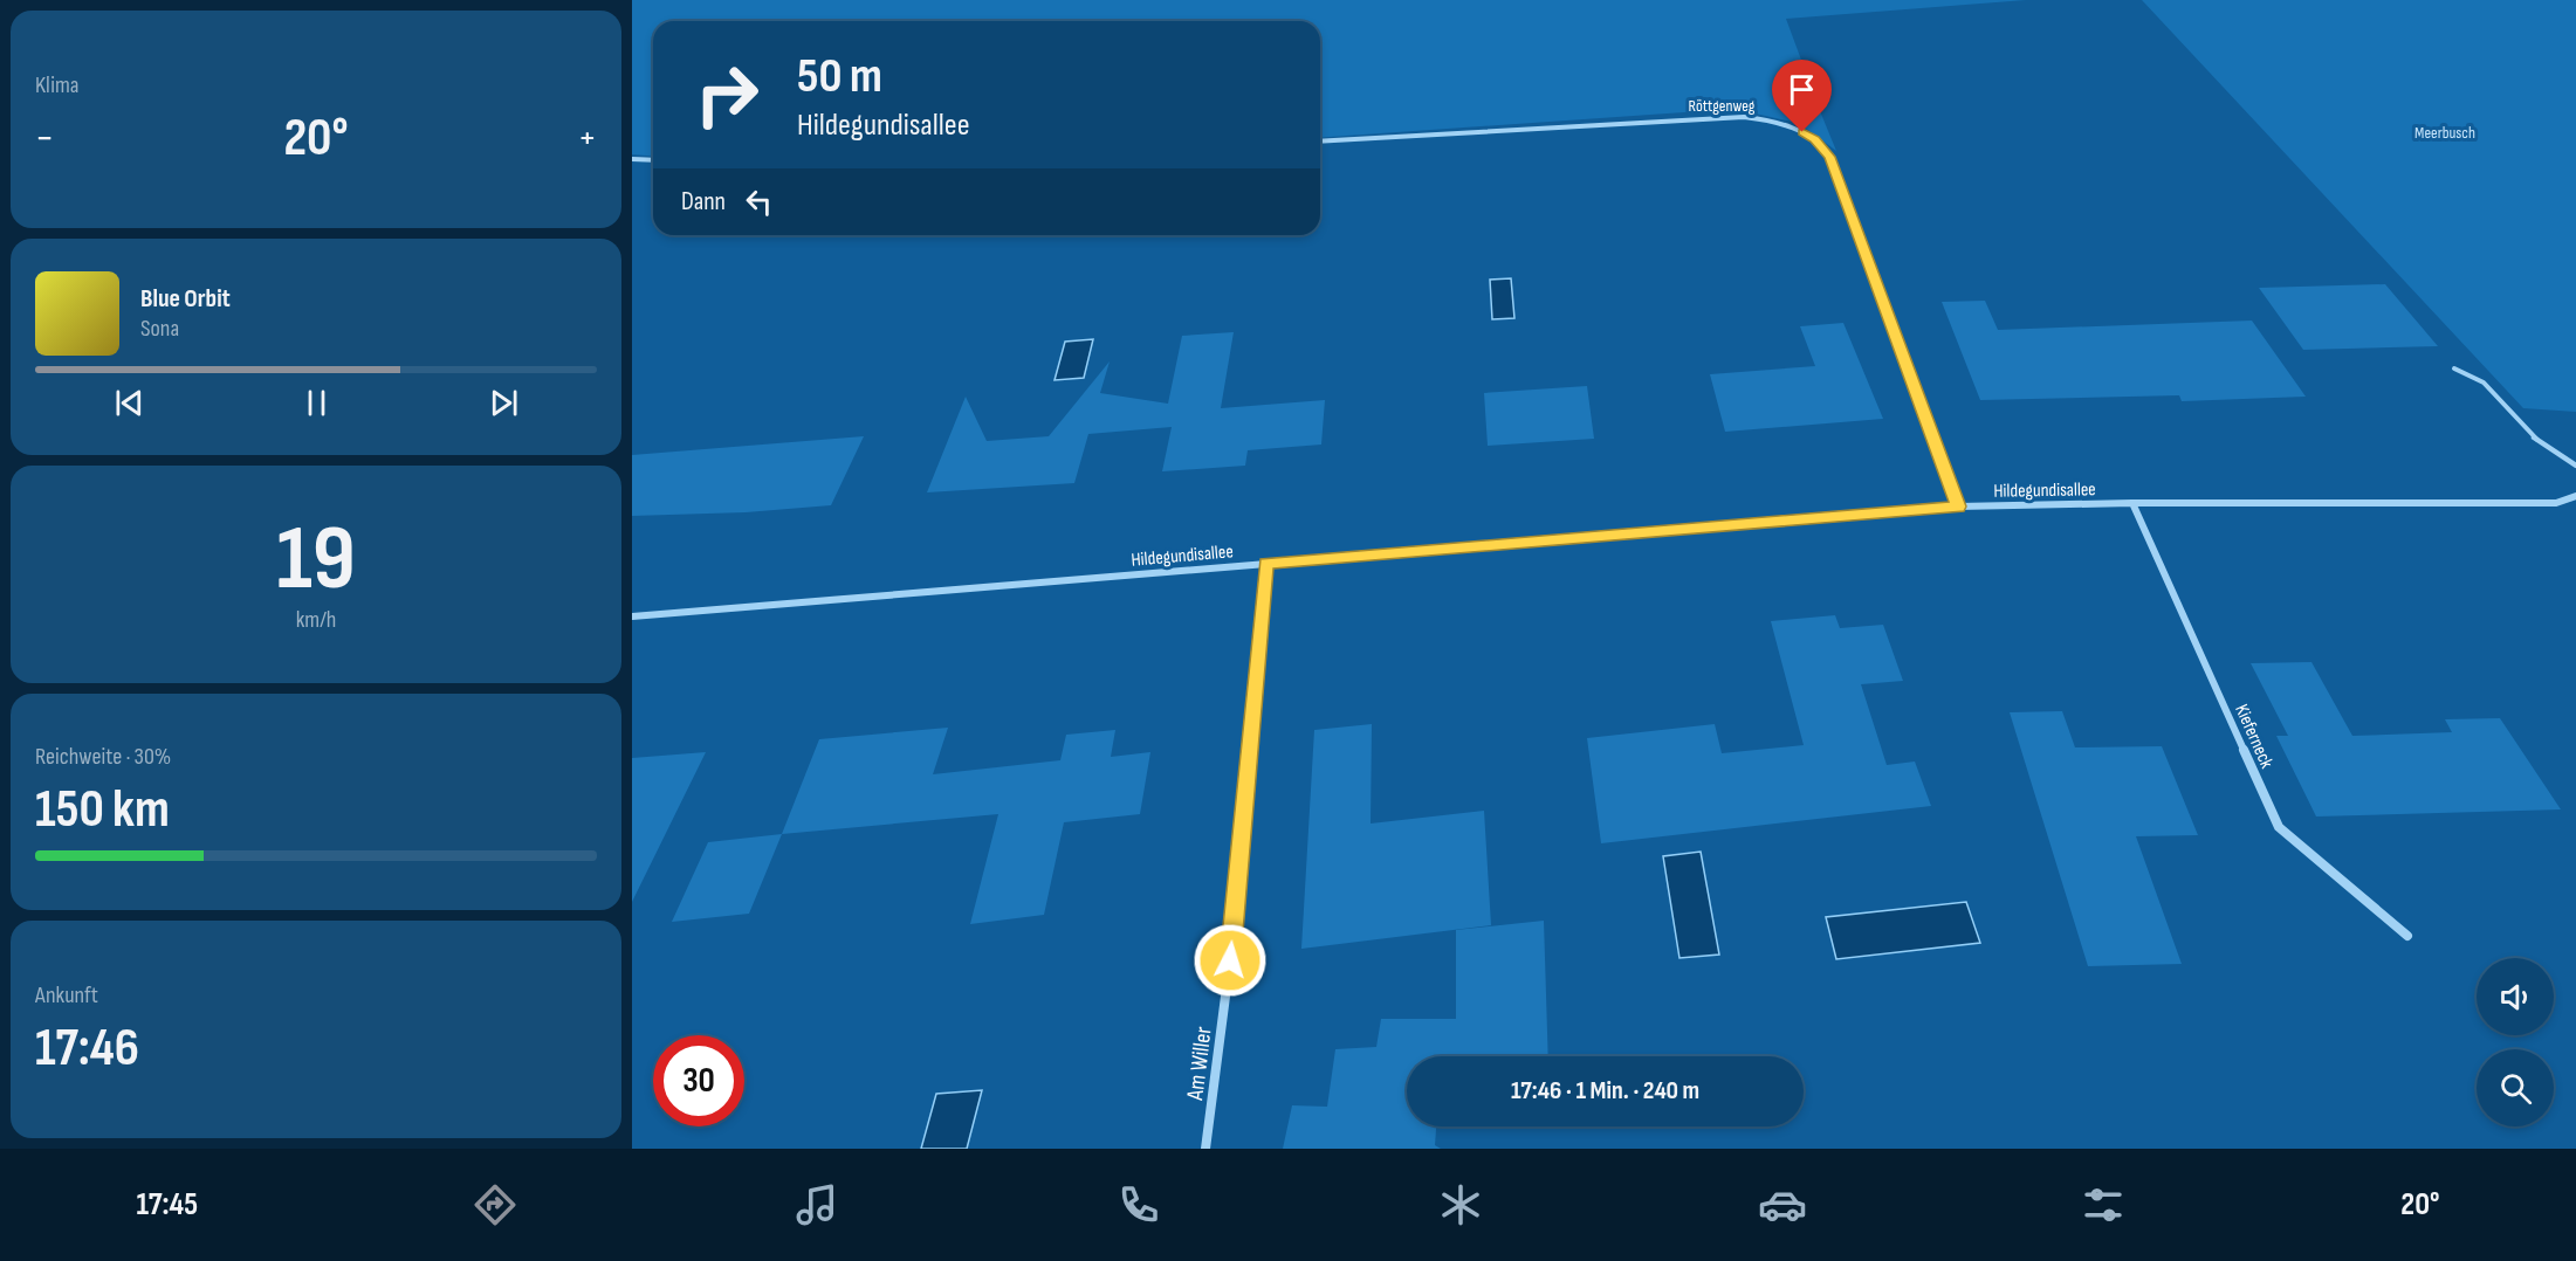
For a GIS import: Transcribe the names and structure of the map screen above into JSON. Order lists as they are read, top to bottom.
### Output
{
  "streets": {
    "street": [
      "Röttgenweg",
      "Hildegundisallee",
      "Kieferneck",
      "Am Willer"
    ]
  },
  "crossings": [
    ["Röttgenweg", "Hildegundisallee"],
    ["Hildegundisallee", "Kieferneck"],
    ["Hildegundisallee", "Am Willer"]
  ],
  "parks": ["Meerbusch"],
  "page": {
    "tile": [
      "Klima",
      ["19", "km/h"],
      ["Reichweite · 30%", "150 km"],
      ["Ankunft", "17:46"]
    ],
    "turn": ["50 m", "Hildegundisallee"],
    "heat": ["−", "20°", "+"],
    "then": "Dann",
    "song": ["Blue Orbit", "Sona"],
    "limit": "30",
    "trip": "17:46 · 1 Min. · 240 m",
    "tabs": ["17:45", "20°"]
  }
}
